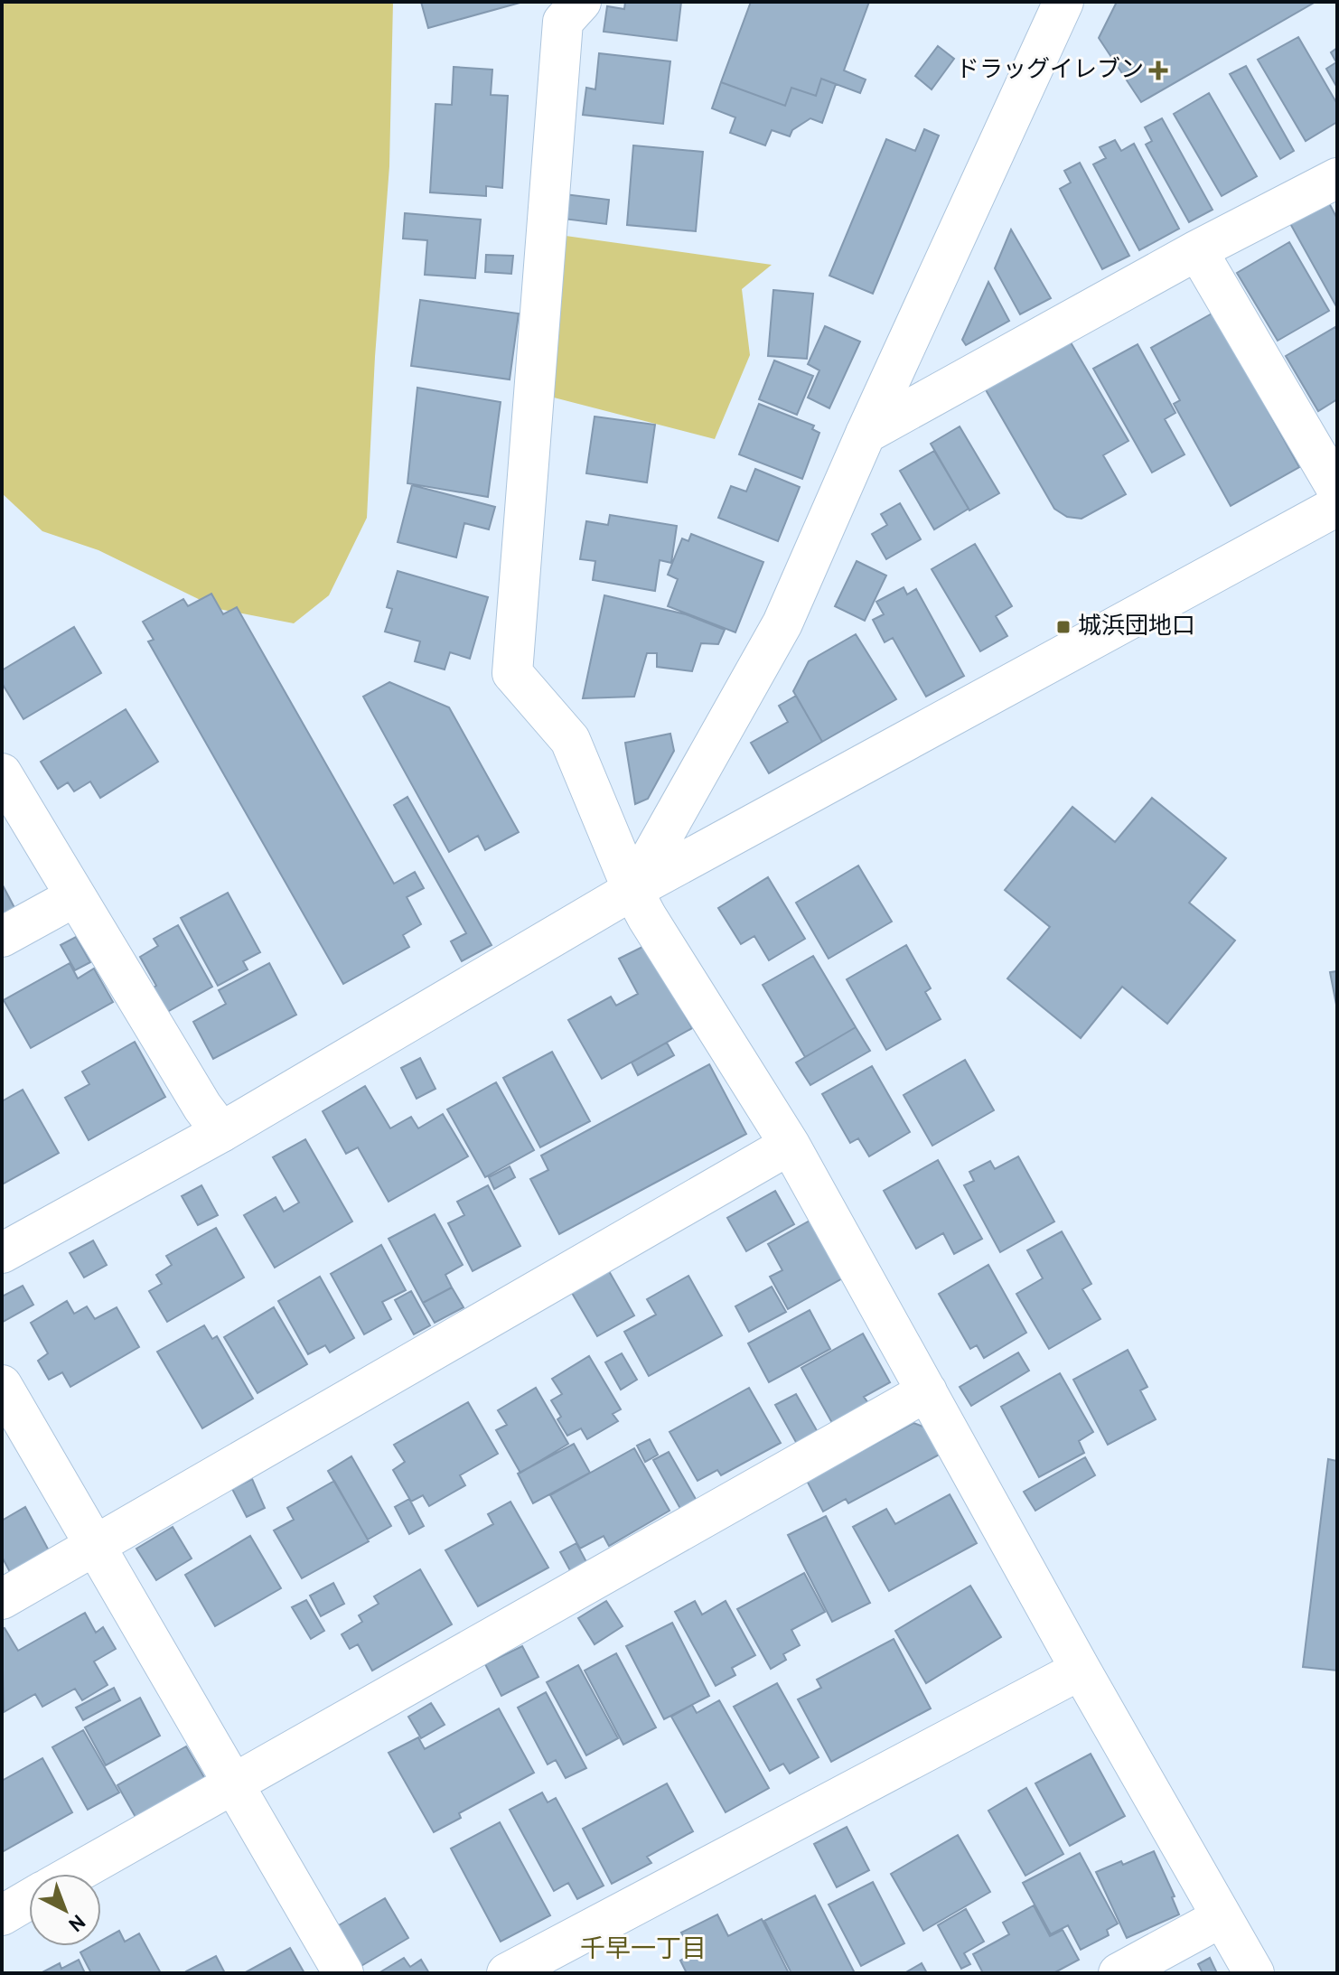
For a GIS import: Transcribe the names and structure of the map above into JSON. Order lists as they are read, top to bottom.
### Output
{
  "districts": ["千早一丁目"],
  "places": {
    "health": ["ドラッグイレブン"],
    "transit": ["城浜団地口"]
  },
  "north": "bottom right"
}
